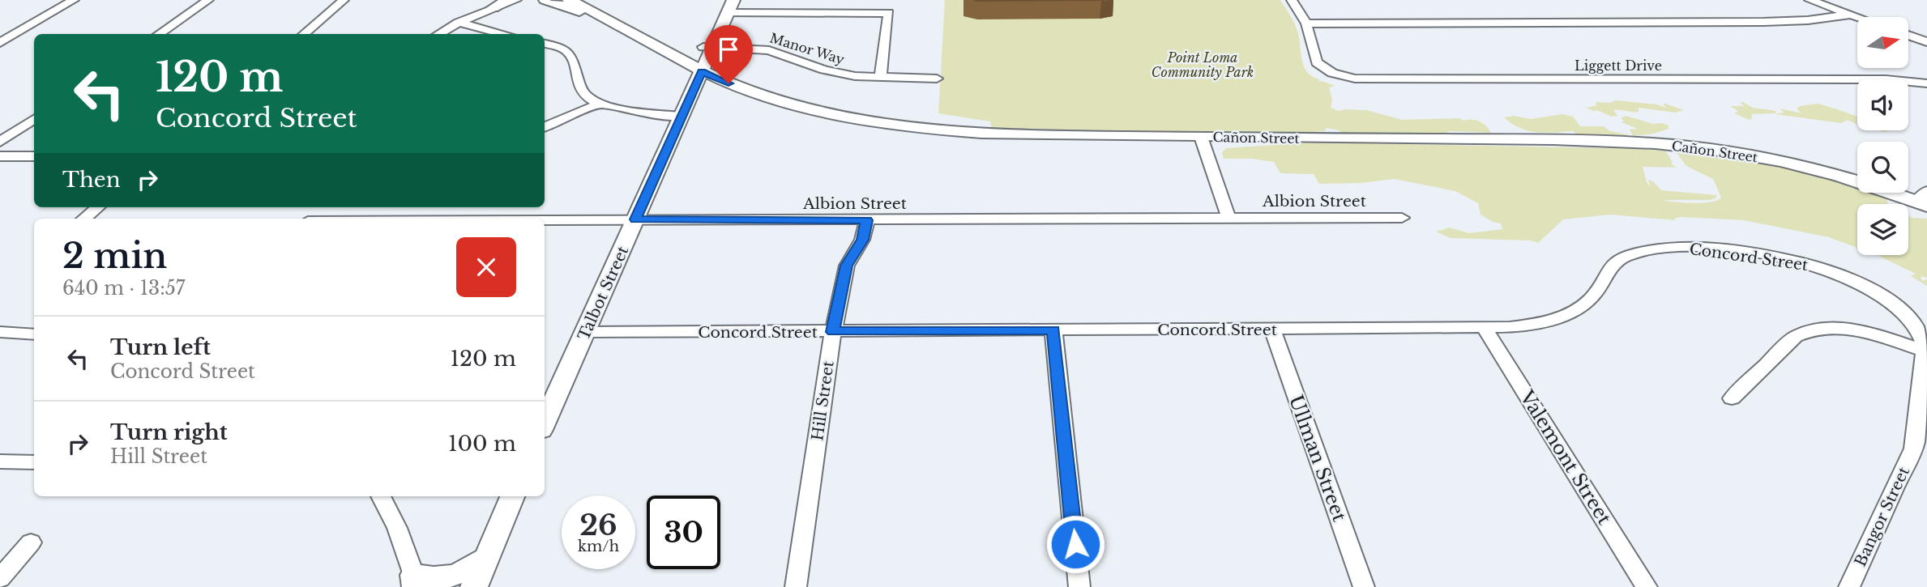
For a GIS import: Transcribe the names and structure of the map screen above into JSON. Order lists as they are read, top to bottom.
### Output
{
  "streets": {
    "main road": ["Cañon Street", "Talbot Street"],
    "street": [
      "Manor Way",
      "Liggett Drive",
      "Albion Street",
      "Concord Street",
      "Hill Street",
      "Valemont Street",
      "Ullman Street",
      "Bangor Street"
    ]
  },
  "crossings": [
    ["Manor Way", "Talbot Street"],
    ["Cañon Street", "Talbot Street"],
    ["Albion Street", "Talbot Street"],
    ["Albion Street", "Hill Street"],
    ["Concord Street", "Talbot Street"],
    ["Concord Street", "Hill Street"],
    ["Concord Street", "Valemont Street"],
    ["Concord Street", "Ullman Street"],
    ["Concord Street", "Bangor Street"]
  ],
  "parks": ["Point Loma Community Park"],
  "north": "right",
  "page": {
    "turn": ["120 m", "Concord Street"],
    "then": "Then",
    "heading": ["2 min", "640 m · 13:57"],
    "list": [
      {
        "name": "Turn left",
        "note": "Concord Street",
        "value": "120 m"
      },
      {
        "name": "Turn right",
        "note": "Hill Street",
        "value": "100 m"
      }
    ],
    "speed": "26 km/h",
    "limit": "30"
  }
}
